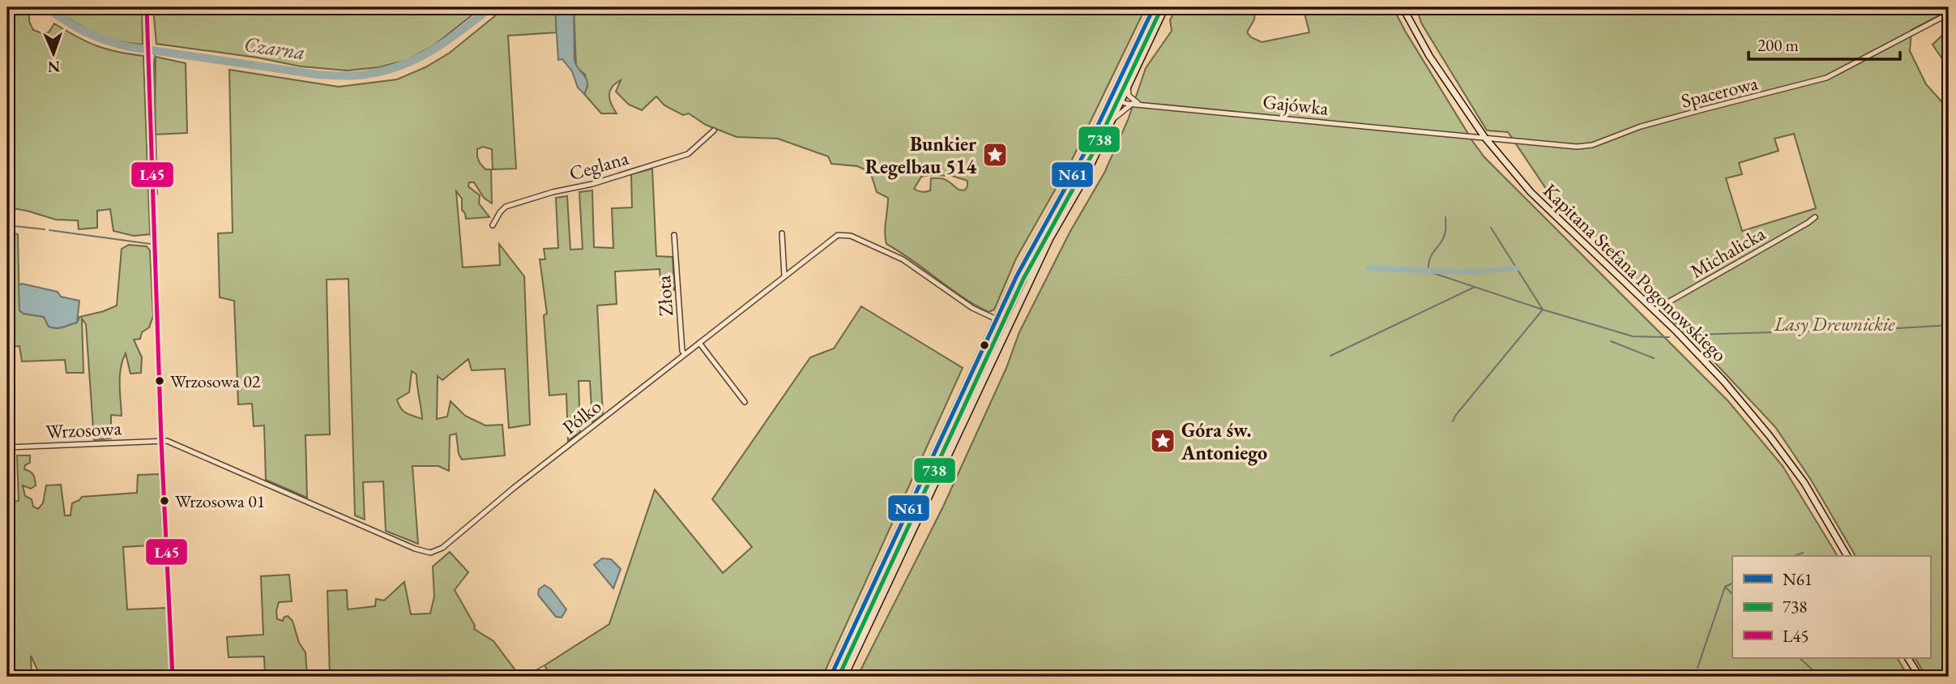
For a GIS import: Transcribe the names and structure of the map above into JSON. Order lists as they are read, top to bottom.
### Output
{
  "streets": {
    "main road": ["Kapitana Stefana Pogonowskiego"],
    "street": [
      "Spacerowa",
      "Gajówka",
      "Ceglana",
      "Michalicka",
      "Złota",
      "Pólko",
      "Wrzosowa"
    ]
  },
  "crossings": [
    ["Spacerowa", "Gajówka"],
    ["Spacerowa", "Kapitana Stefana Pogonowskiego"],
    ["Gajówka", "Kapitana Stefana Pogonowskiego"],
    ["Michalicka", "Kapitana Stefana Pogonowskiego"],
    ["Złota", "Pólko"],
    ["Pólko", "Wrzosowa"]
  ],
  "water": ["Czarna"],
  "parks": ["Lasy Drewnickie"],
  "places": {
    "place": ["Bunkier Regelbau 514", "Góra św. Antoniego"],
    "other": ["Wrzosowa 02", "Wrzosowa 01"]
  },
  "lines": ["transit line N61", "transit line L45", "transit line 738"],
  "legend": ["N61", "738", "L45"],
  "scale_bar": "200 m",
  "north": "bottom"
}
